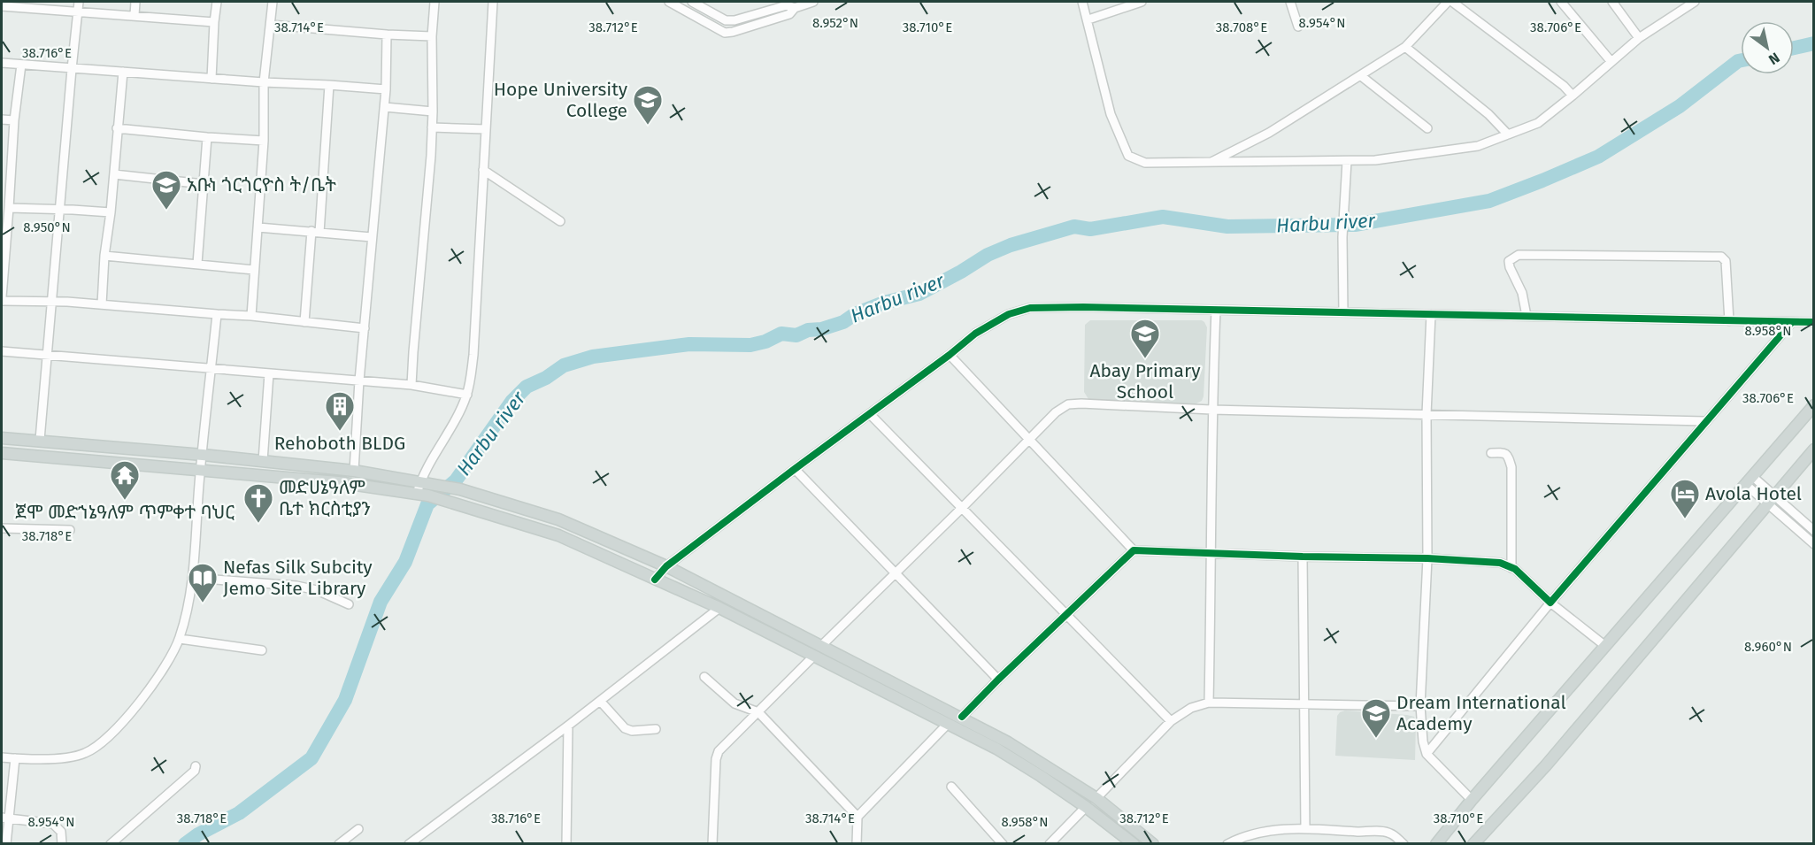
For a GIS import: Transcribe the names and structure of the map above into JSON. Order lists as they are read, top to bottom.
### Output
{
  "water": ["Harbu river"],
  "places": {
    "school or university": [
      "Hope University College",
      "አቡነ ጎርጎርዮስ ት/ቤት",
      "Abay Primary School",
      "Dream International Academy"
    ],
    "building": ["Rehoboth BLDG"],
    "temple": ["ጀሞ መድኀኔዓለም ጥምቀተ ባህር"],
    "hotel": ["Avola Hotel"],
    "church": ["መድሀኔዓለም ቤተ ክርስቲያን"],
    "library": ["Nefas Silk Subcity Jemo Site Library"]
  },
  "north": "bottom right",
  "coordinates": [
    "8.952°N",
    "8.954°N",
    "38.714°E",
    "38.712°E",
    "38.710°E",
    "38.708°E",
    "38.706°E",
    "38.716°E",
    "8.950°N",
    "8.958°N",
    "38.718°E",
    "8.960°N"
  ]
}
